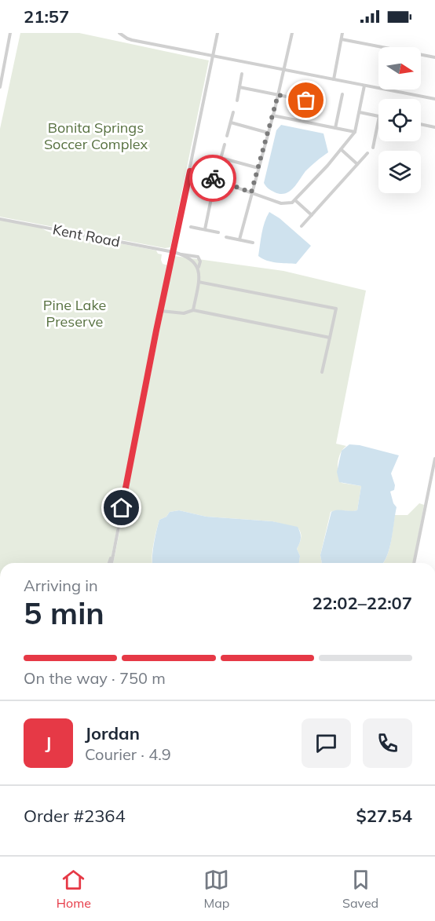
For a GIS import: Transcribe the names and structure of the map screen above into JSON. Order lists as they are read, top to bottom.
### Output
{
  "streets": {
    "street": ["Kent Road"]
  },
  "parks": ["Bonita Springs Soccer Complex", "Pine Lake Preserve"],
  "north": "right",
  "page": {
    "status": "21:57",
    "heading": ["5 min", "Arriving in", "22:02–22:07"],
    "panel": [
      "Jordan",
      "Courier · 4.9",
      "Order #2364",
      "$27.54"
    ],
    "bar": "On the way · 750 m",
    "round": "J",
    "tabs": ["Home", "Map", "Saved"]
  }
}
